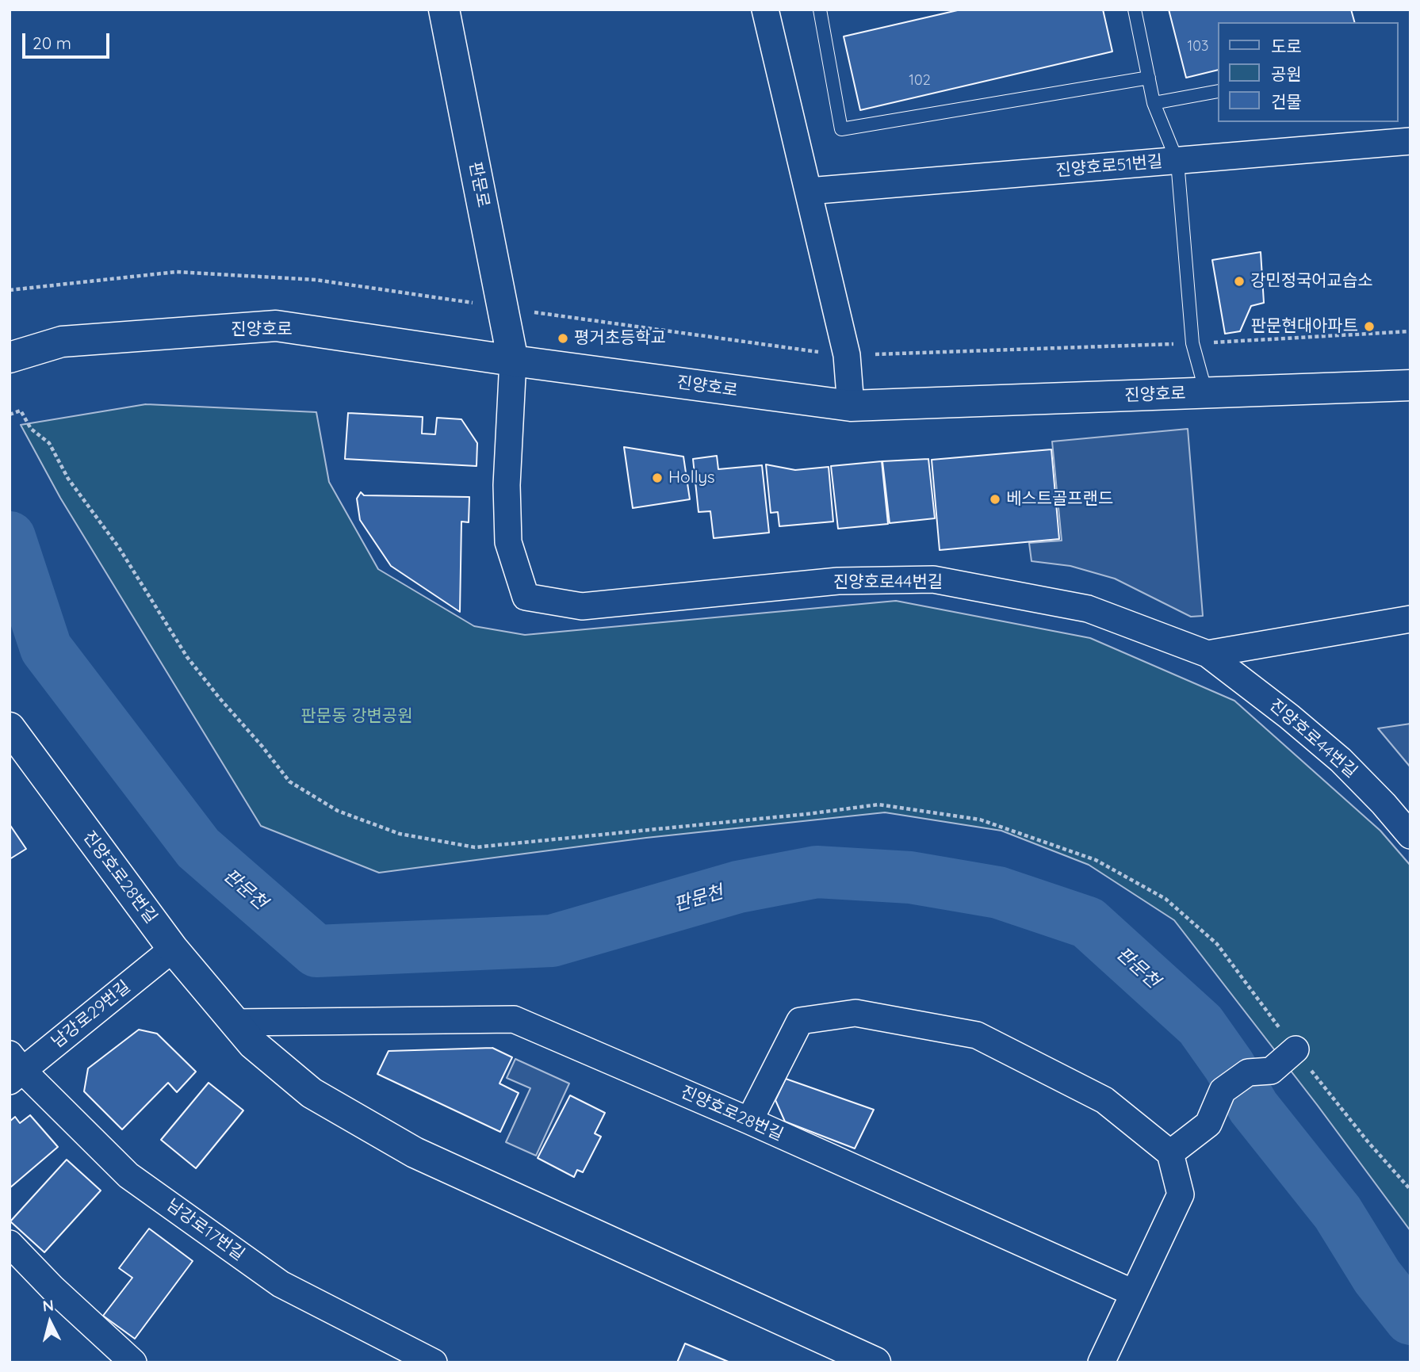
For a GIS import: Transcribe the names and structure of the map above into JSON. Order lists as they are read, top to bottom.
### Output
{
  "streets": {
    "street": [
      "진양호로51번길",
      "판문로",
      "진양호로",
      "진양호로44번길",
      "진양호로28번길",
      "남강로29번길",
      "남강로17번길"
    ]
  },
  "crossings": [
    ["판문로", "진양호로"],
    ["판문로", "진양호로44번길"],
    ["진양호로", "진양호로44번길"],
    ["진양호로28번길", "남강로29번길"],
    ["남강로29번길", "남강로17번길"]
  ],
  "water": ["판문천"],
  "parks": ["판문동 강변공원"],
  "places": [
    "강민정국어교습소",
    "판문현대아파트",
    "평거초등학교",
    "Hollys",
    "베스트골프랜드"
  ],
  "house_numbers": ["103", "102"],
  "legend": ["도로", "공원", "건물"],
  "scale_bar": "20 m",
  "north": "top"
}
